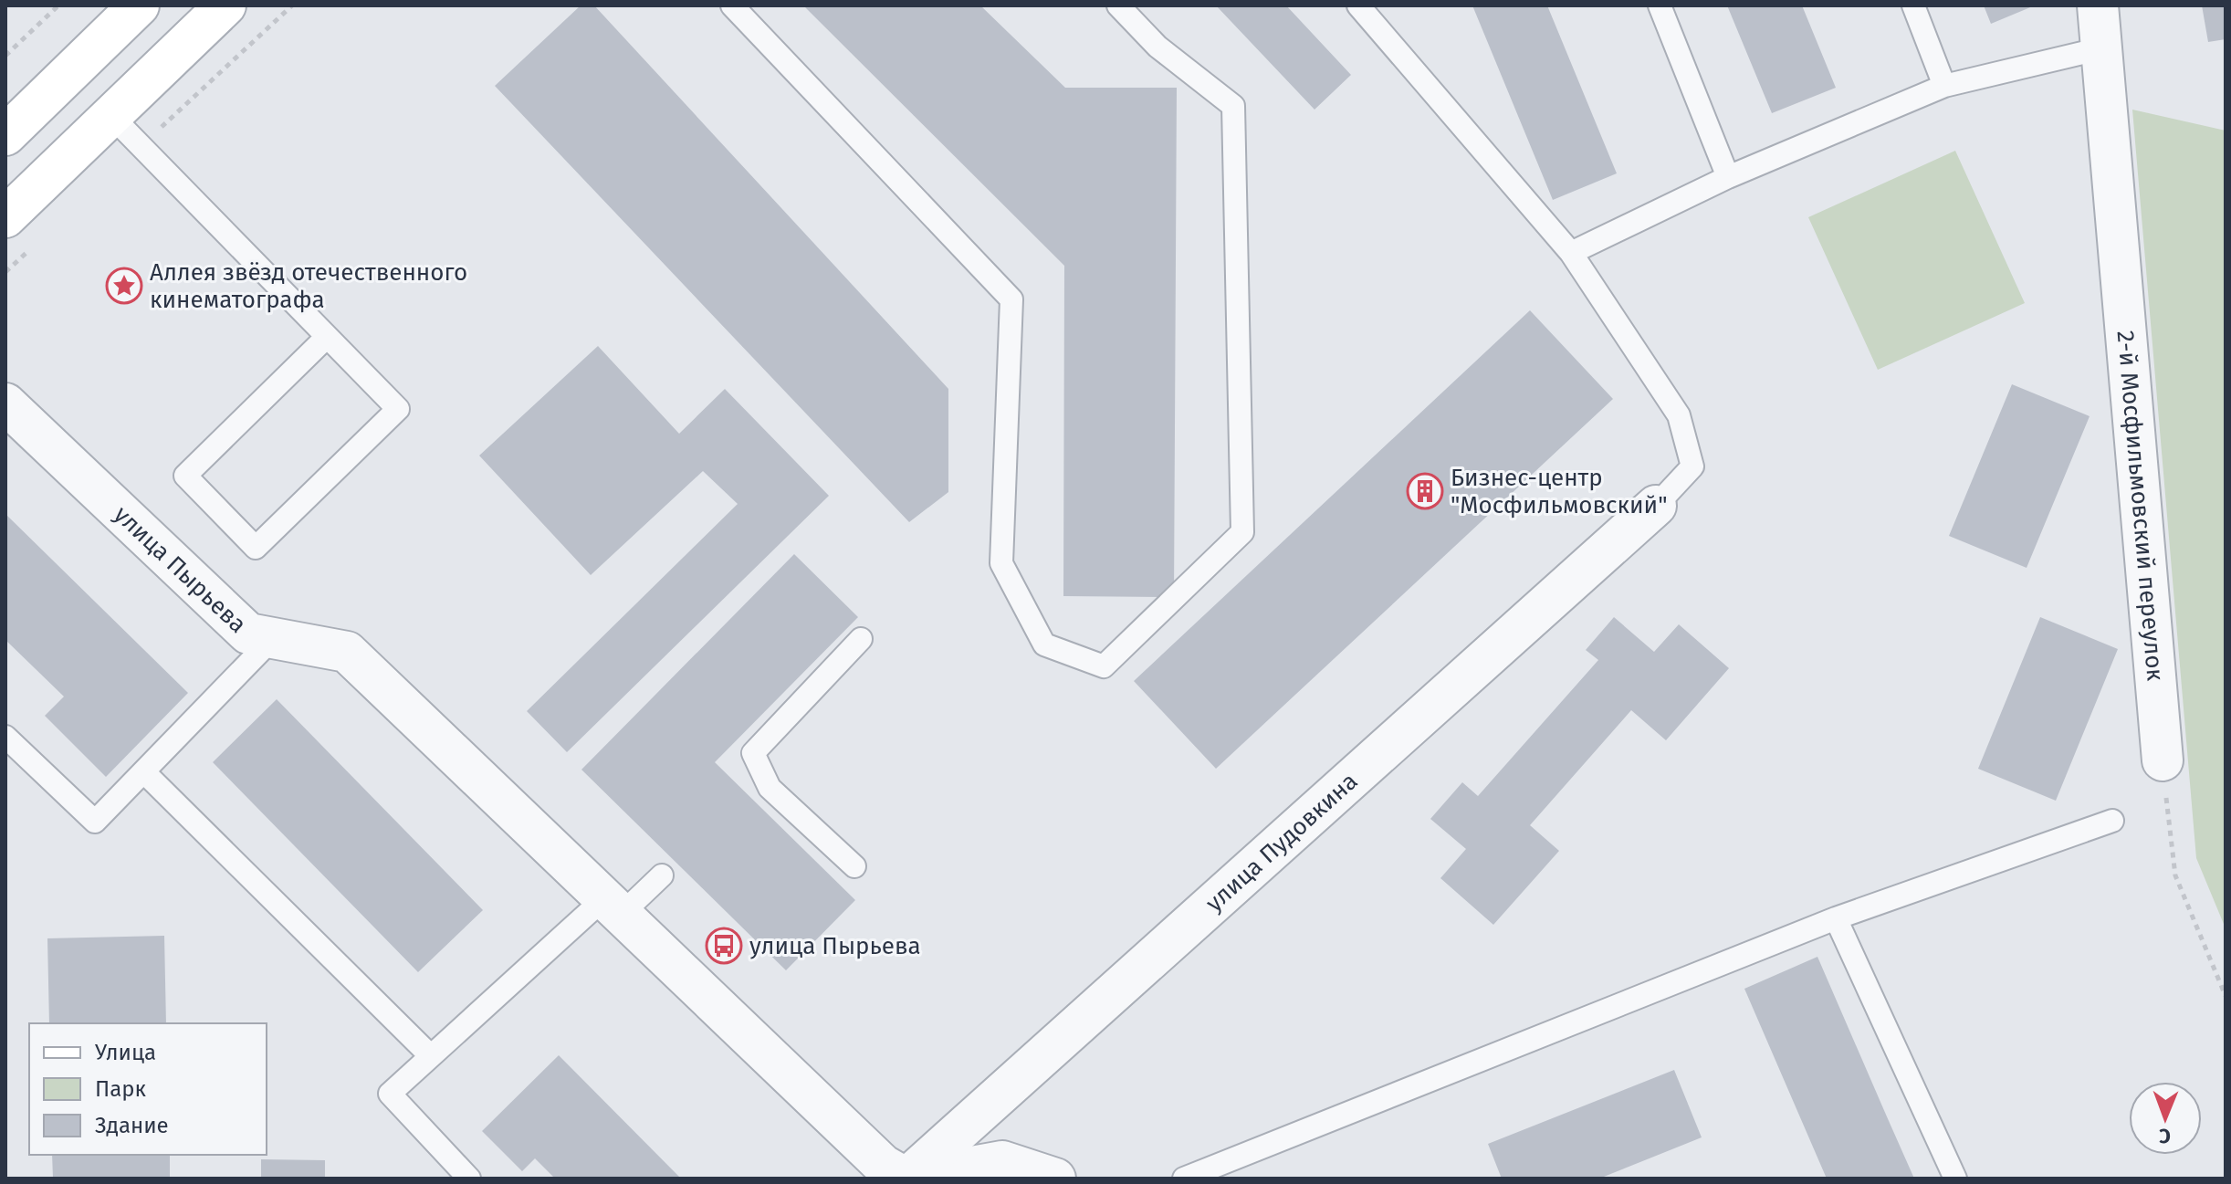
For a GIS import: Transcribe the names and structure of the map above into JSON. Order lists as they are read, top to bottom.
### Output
{
  "streets": {
    "street": ["2-й Мосфильмовский переулок", "улица Пырьева", "улица Пудовкина"]
  },
  "crossings": [
    ["улица Пырьева", "улица Пудовкина"]
  ],
  "places": {
    "place": ["Аллея звёзд отечественного кинематографа"],
    "building": ["Бизнес-центр \"Мосфильмовский\""],
    "bus stop": ["улица Пырьева"]
  },
  "legend": ["Улица", "Парк", "Здание"],
  "north": "bottom"
}
